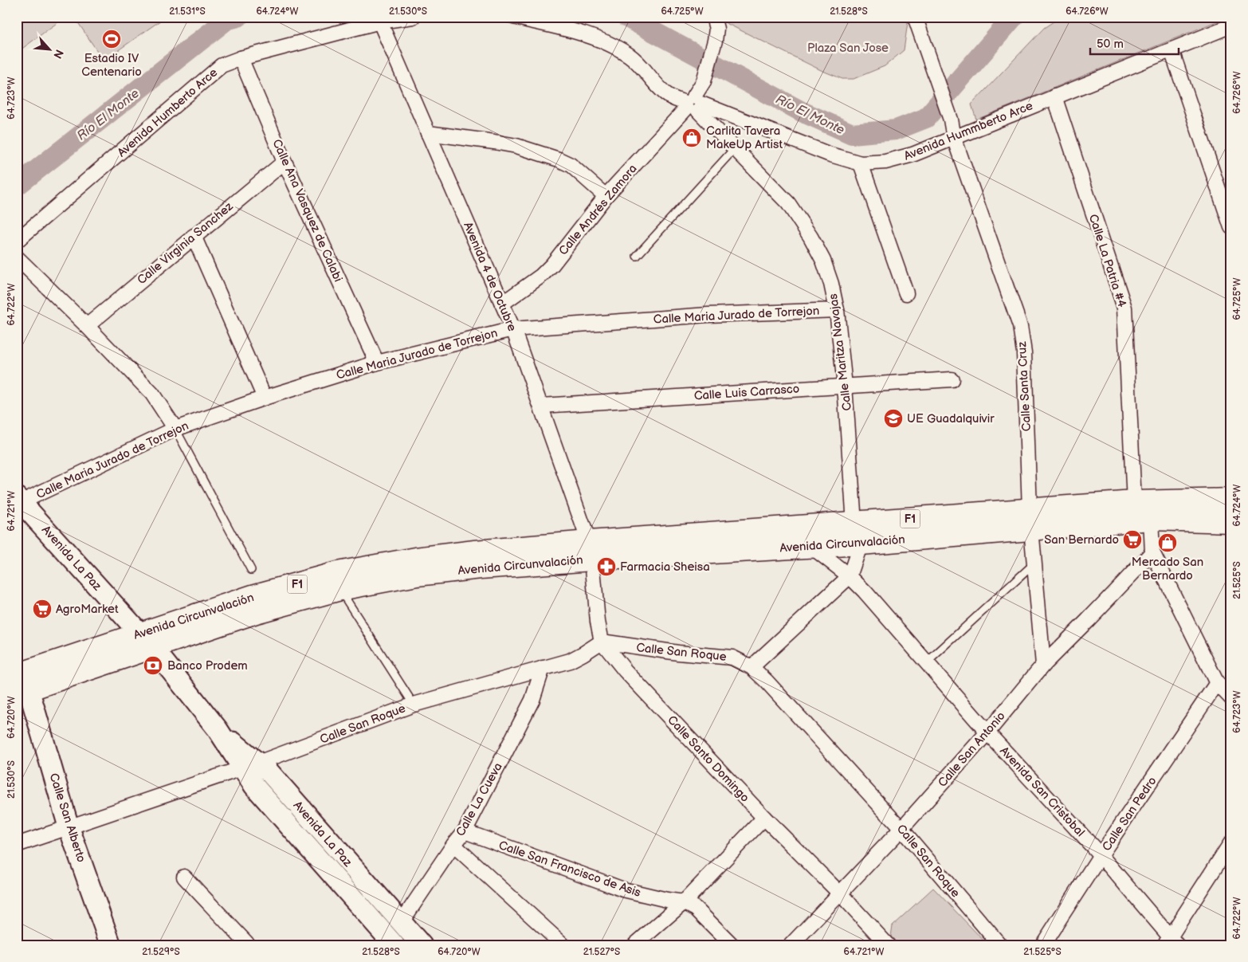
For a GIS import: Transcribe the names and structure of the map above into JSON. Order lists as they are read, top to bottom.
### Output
{
  "streets": {
    "highway": ["F1", "Avenida Circunvalación"],
    "street": [
      "Avenida Humberto Arce",
      "Avenida Hummberto Arce",
      "Calle Andrés Zamora",
      "Calle Ana Vasquez de Calabi",
      "Calle Virginia Sanchez",
      "Calle La Patria #4",
      "Avenida 4 de Octubre",
      "Calle Maria Jurado de Torrejon",
      "Calle Maritza Navajas",
      "Calle Santa Cruz",
      "Calle Luis Carrasco",
      "Avenida La Paz",
      "Calle San Roque",
      "Calle San Antonio",
      "Calle Santo Domingo",
      "Avenida San Cristobal",
      "Calle La Cueva",
      "Calle San Pedro",
      "Calle San Alberto",
      "Calle San Francisco de Asis"
    ]
  },
  "crossings": [
    ["Avenida Humberto Arce", "Calle Ana Vasquez de Calabi"],
    ["Avenida Humberto Arce", "Avenida 4 de Octubre"],
    ["Avenida Hummberto Arce", "Calle Andrés Zamora"],
    ["Avenida Hummberto Arce", "Calle La Patria #4"],
    ["Avenida Hummberto Arce", "Calle Maritza Navajas"],
    ["Avenida Hummberto Arce", "Calle Santa Cruz"],
    ["Calle Andrés Zamora", "Avenida 4 de Octubre"],
    ["Calle Andrés Zamora", "Calle Maritza Navajas"],
    ["Calle Ana Vasquez de Calabi", "Calle Virginia Sanchez"],
    ["Calle Ana Vasquez de Calabi", "Calle Maria Jurado de Torrejon"],
    ["Calle La Patria #4", "Avenida Circunvalación"],
    ["Avenida 4 de Octubre", "Calle Maria Jurado de Torrejon"],
    ["Avenida 4 de Octubre", "Calle Luis Carrasco"],
    ["Avenida 4 de Octubre", "Avenida Circunvalación"],
    ["Avenida 4 de Octubre", "Calle Santo Domingo"],
    ["Calle Maria Jurado de Torrejon", "Calle Maritza Navajas"],
    ["Calle Maria Jurado de Torrejon", "Avenida La Paz"],
    ["Calle Maritza Navajas", "Calle Luis Carrasco"],
    ["Calle Maritza Navajas", "Avenida Circunvalación"],
    ["Calle Santa Cruz", "Avenida Circunvalación"],
    ["Calle Santa Cruz", "Calle San Antonio"],
    ["Avenida Circunvalación", "Avenida La Paz"],
    ["Avenida Circunvalación", "Calle Santo Domingo"],
    ["Avenida Circunvalación", "Avenida San Cristobal"],
    ["Avenida Circunvalación", "Calle San Alberto"],
    ["Avenida La Paz", "Calle San Roque"],
    ["Avenida La Paz", "Calle La Cueva"],
    ["Calle San Roque", "Calle San Antonio"],
    ["Calle San Roque", "Calle Santo Domingo"],
    ["Calle San Roque", "Calle La Cueva"],
    ["Calle San Roque", "Calle San Alberto"],
    ["Calle San Antonio", "Calle Santo Domingo"],
    ["Calle San Antonio", "Avenida San Cristobal"],
    ["Avenida San Cristobal", "Calle San Pedro"],
    ["Calle La Cueva", "Calle San Francisco de Asis"]
  ],
  "water": ["Río El Monte"],
  "parks": ["Plaza San Jose"],
  "places": {
    "sports": ["Estadio IV Centenario"],
    "shop": ["Carlita Tavera MakeUp Artist", "Mercado San Bernardo"],
    "school or university": ["UE Guadalquivir"],
    "supermarket": ["San Bernardo", "AgroMarket"],
    "pharmacy": ["Farmacia Sheisa"],
    "bank": ["Banco Prodem"]
  },
  "scale_bar": "50 m",
  "north": "bottom right",
  "coordinates": [
    "21.531°S",
    "64.724°W",
    "21.530°S",
    "64.725°W",
    "21.528°S",
    "64.726°W",
    "64.723°W",
    "64.722°W",
    "64.721°W",
    "21.525°S",
    "64.720°W",
    "21.529°S",
    "21.527°S"
  ]
}
